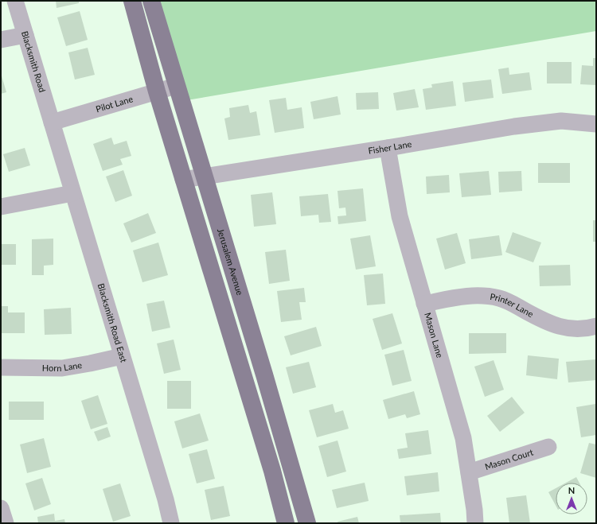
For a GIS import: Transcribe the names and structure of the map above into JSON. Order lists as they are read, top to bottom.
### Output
{
  "streets": {
    "main road": ["Jerusalem Avenue"],
    "street": [
      "Blacksmith Road",
      "Pilot Lane",
      "Fisher Lane",
      "Printer Lane",
      "Blacksmith Road East",
      "Mason Lane",
      "Horn Lane",
      "Mason Court"
    ]
  },
  "crossings": [
    ["Blacksmith Road", "Pilot Lane"],
    ["Blacksmith Road", "Blacksmith Road East"],
    ["Pilot Lane", "Jerusalem Avenue"],
    ["Pilot Lane", "Blacksmith Road East"],
    ["Fisher Lane", "Jerusalem Avenue"],
    ["Fisher Lane", "Mason Lane"],
    ["Printer Lane", "Mason Lane"],
    ["Blacksmith Road East", "Horn Lane"],
    ["Mason Lane", "Mason Court"]
  ],
  "north": "top"
}
